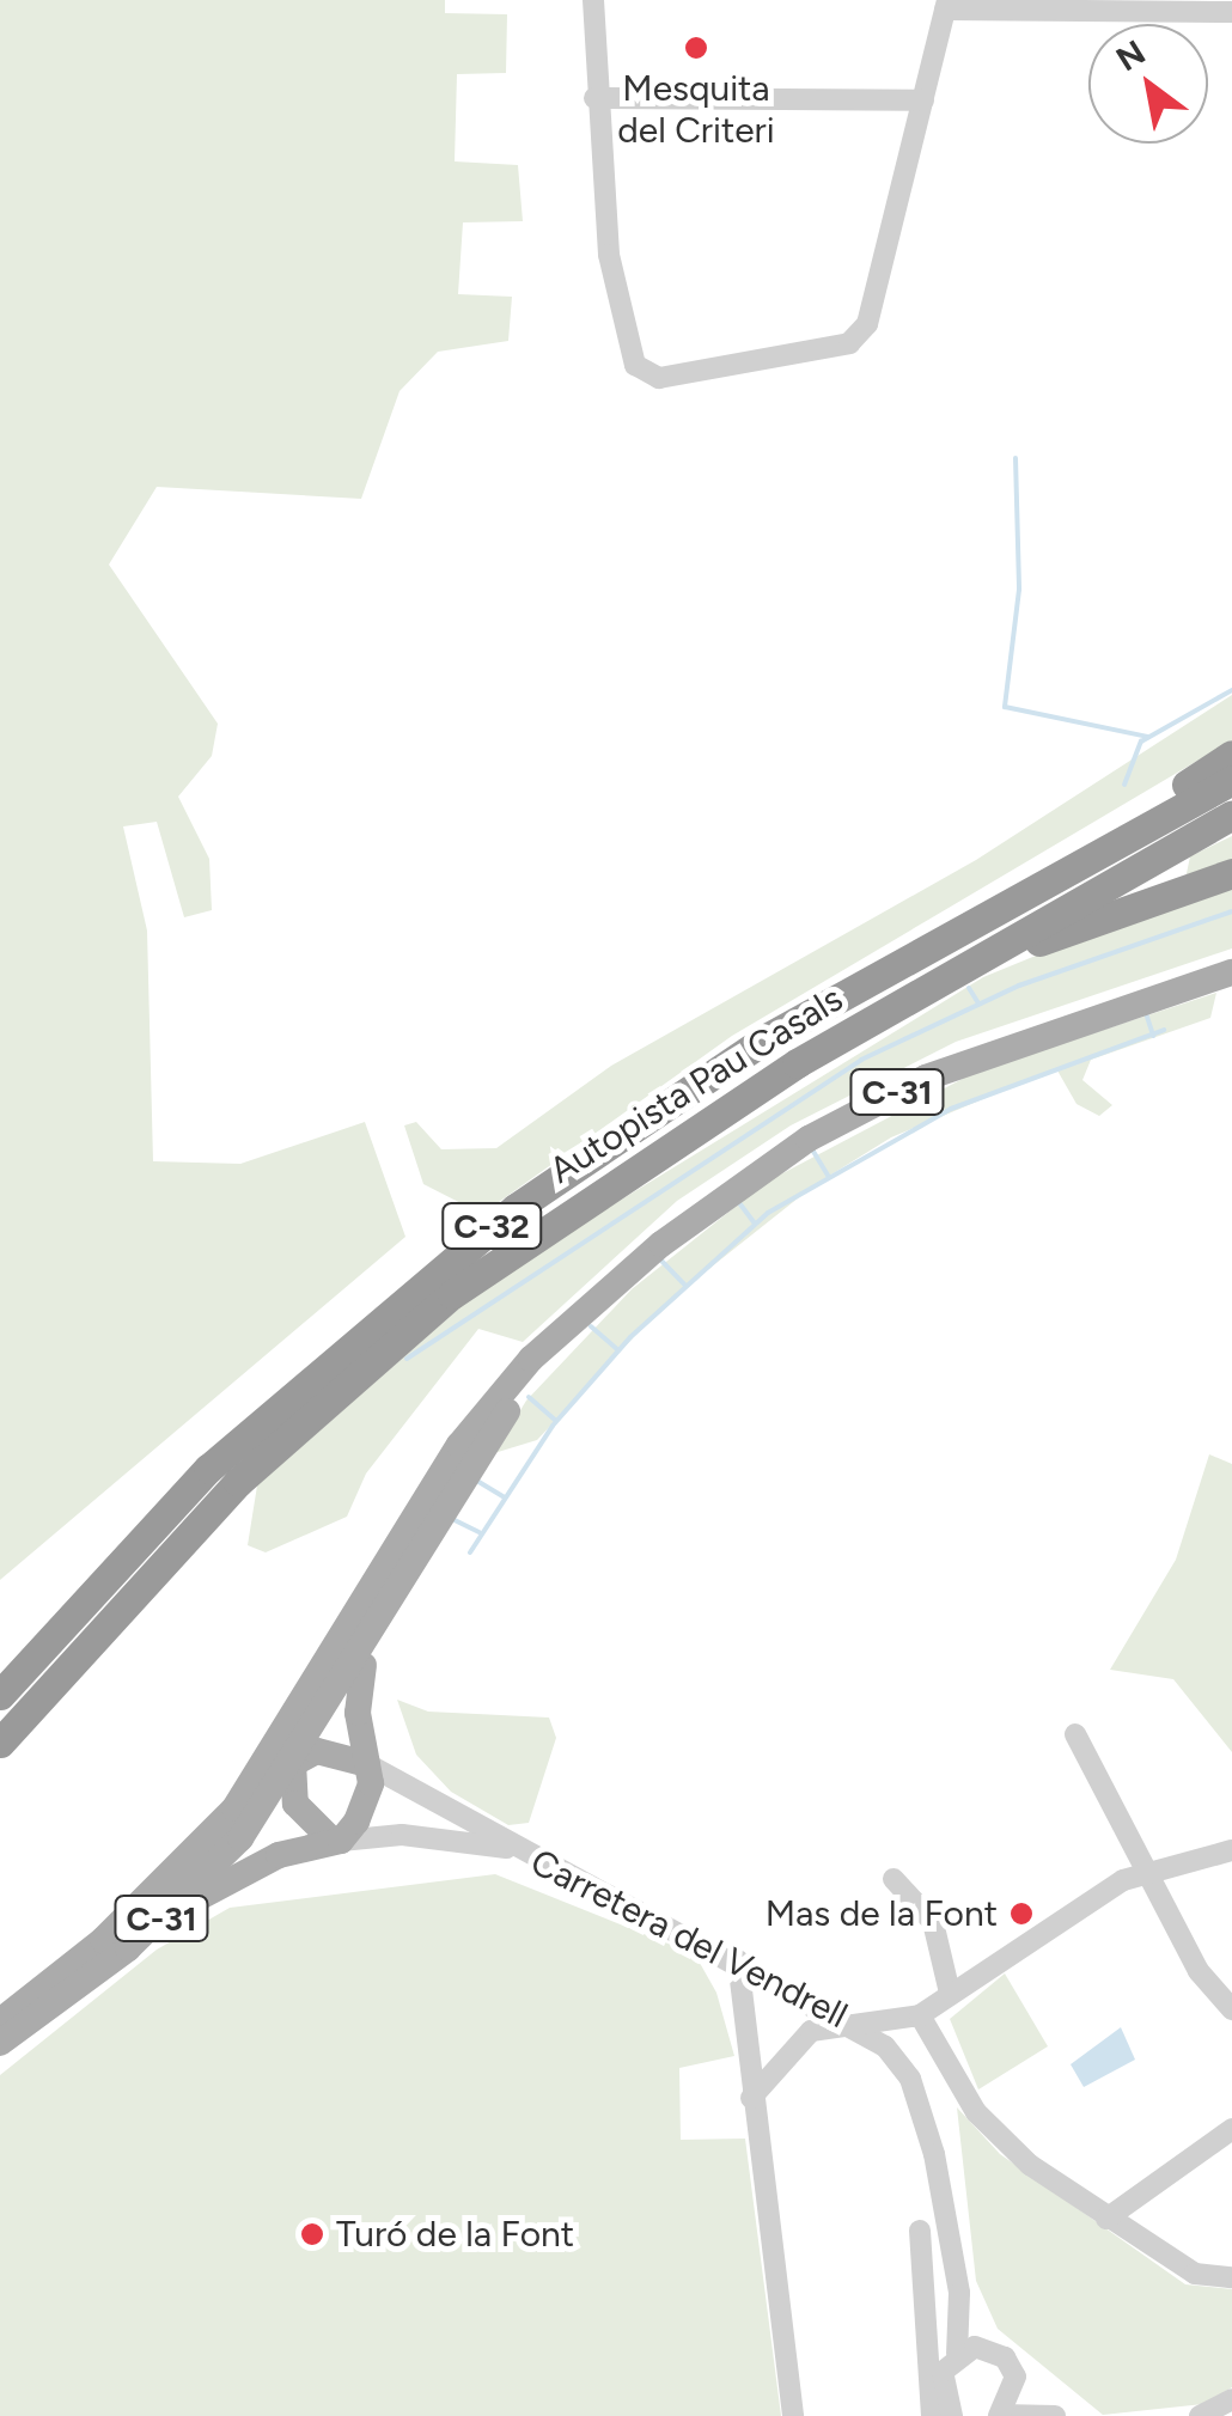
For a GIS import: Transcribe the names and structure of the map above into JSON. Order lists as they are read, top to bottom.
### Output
{
  "streets": {
    "highway": ["Autopista Pau Casals", "C-32"],
    "main road": ["C-31"],
    "street": ["Carretera del Vendrell"]
  },
  "places": ["Mesquita del Criteri", "Mas de la Font", "Turó de la Font"],
  "north": "top left"
}
